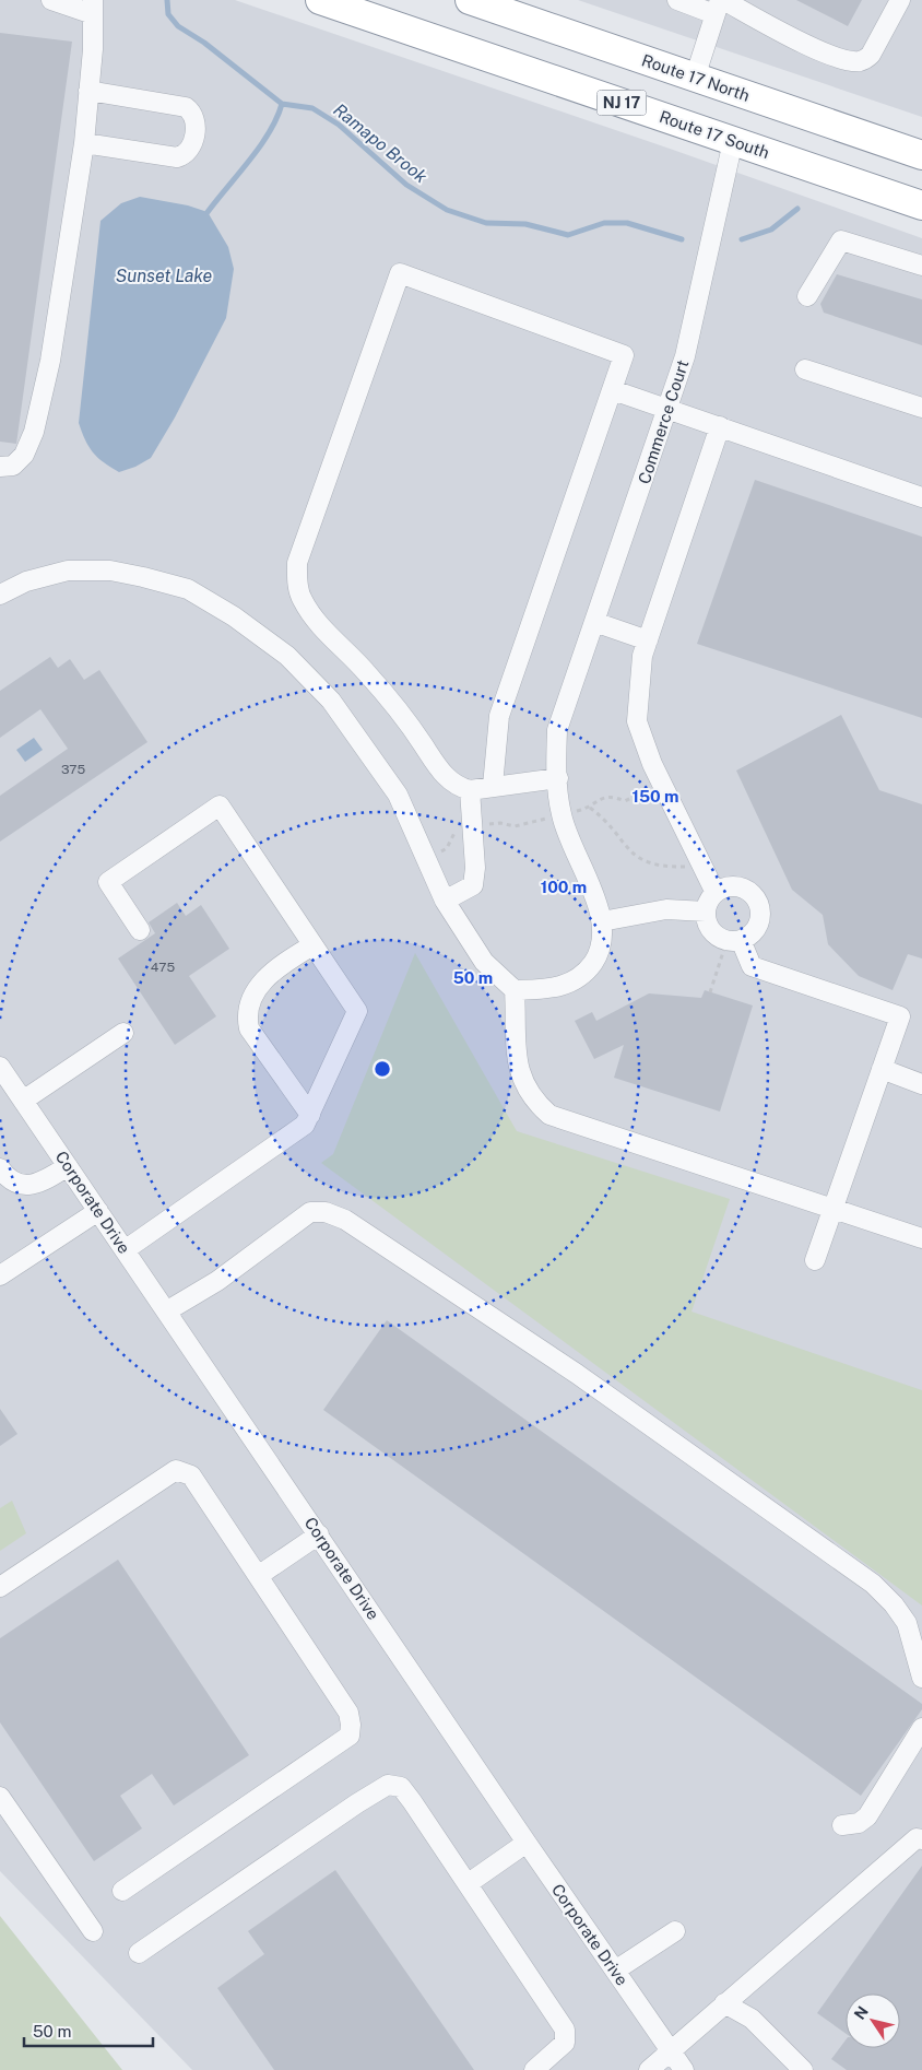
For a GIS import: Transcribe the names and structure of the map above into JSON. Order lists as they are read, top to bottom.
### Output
{
  "streets": {
    "highway": ["Route 17 North", "NJ 17", "Route 17 South"],
    "street": ["Commerce Court", "Corporate Drive"]
  },
  "crossings": [
    ["Route 17 South", "Commerce Court"]
  ],
  "water": ["Ramapo Brook", "Sunset Lake"],
  "house_numbers": ["375", "475"],
  "scale_bar": "50 m",
  "north": "top left",
  "rings": ["150 m", "100 m", "50 m"]
}
